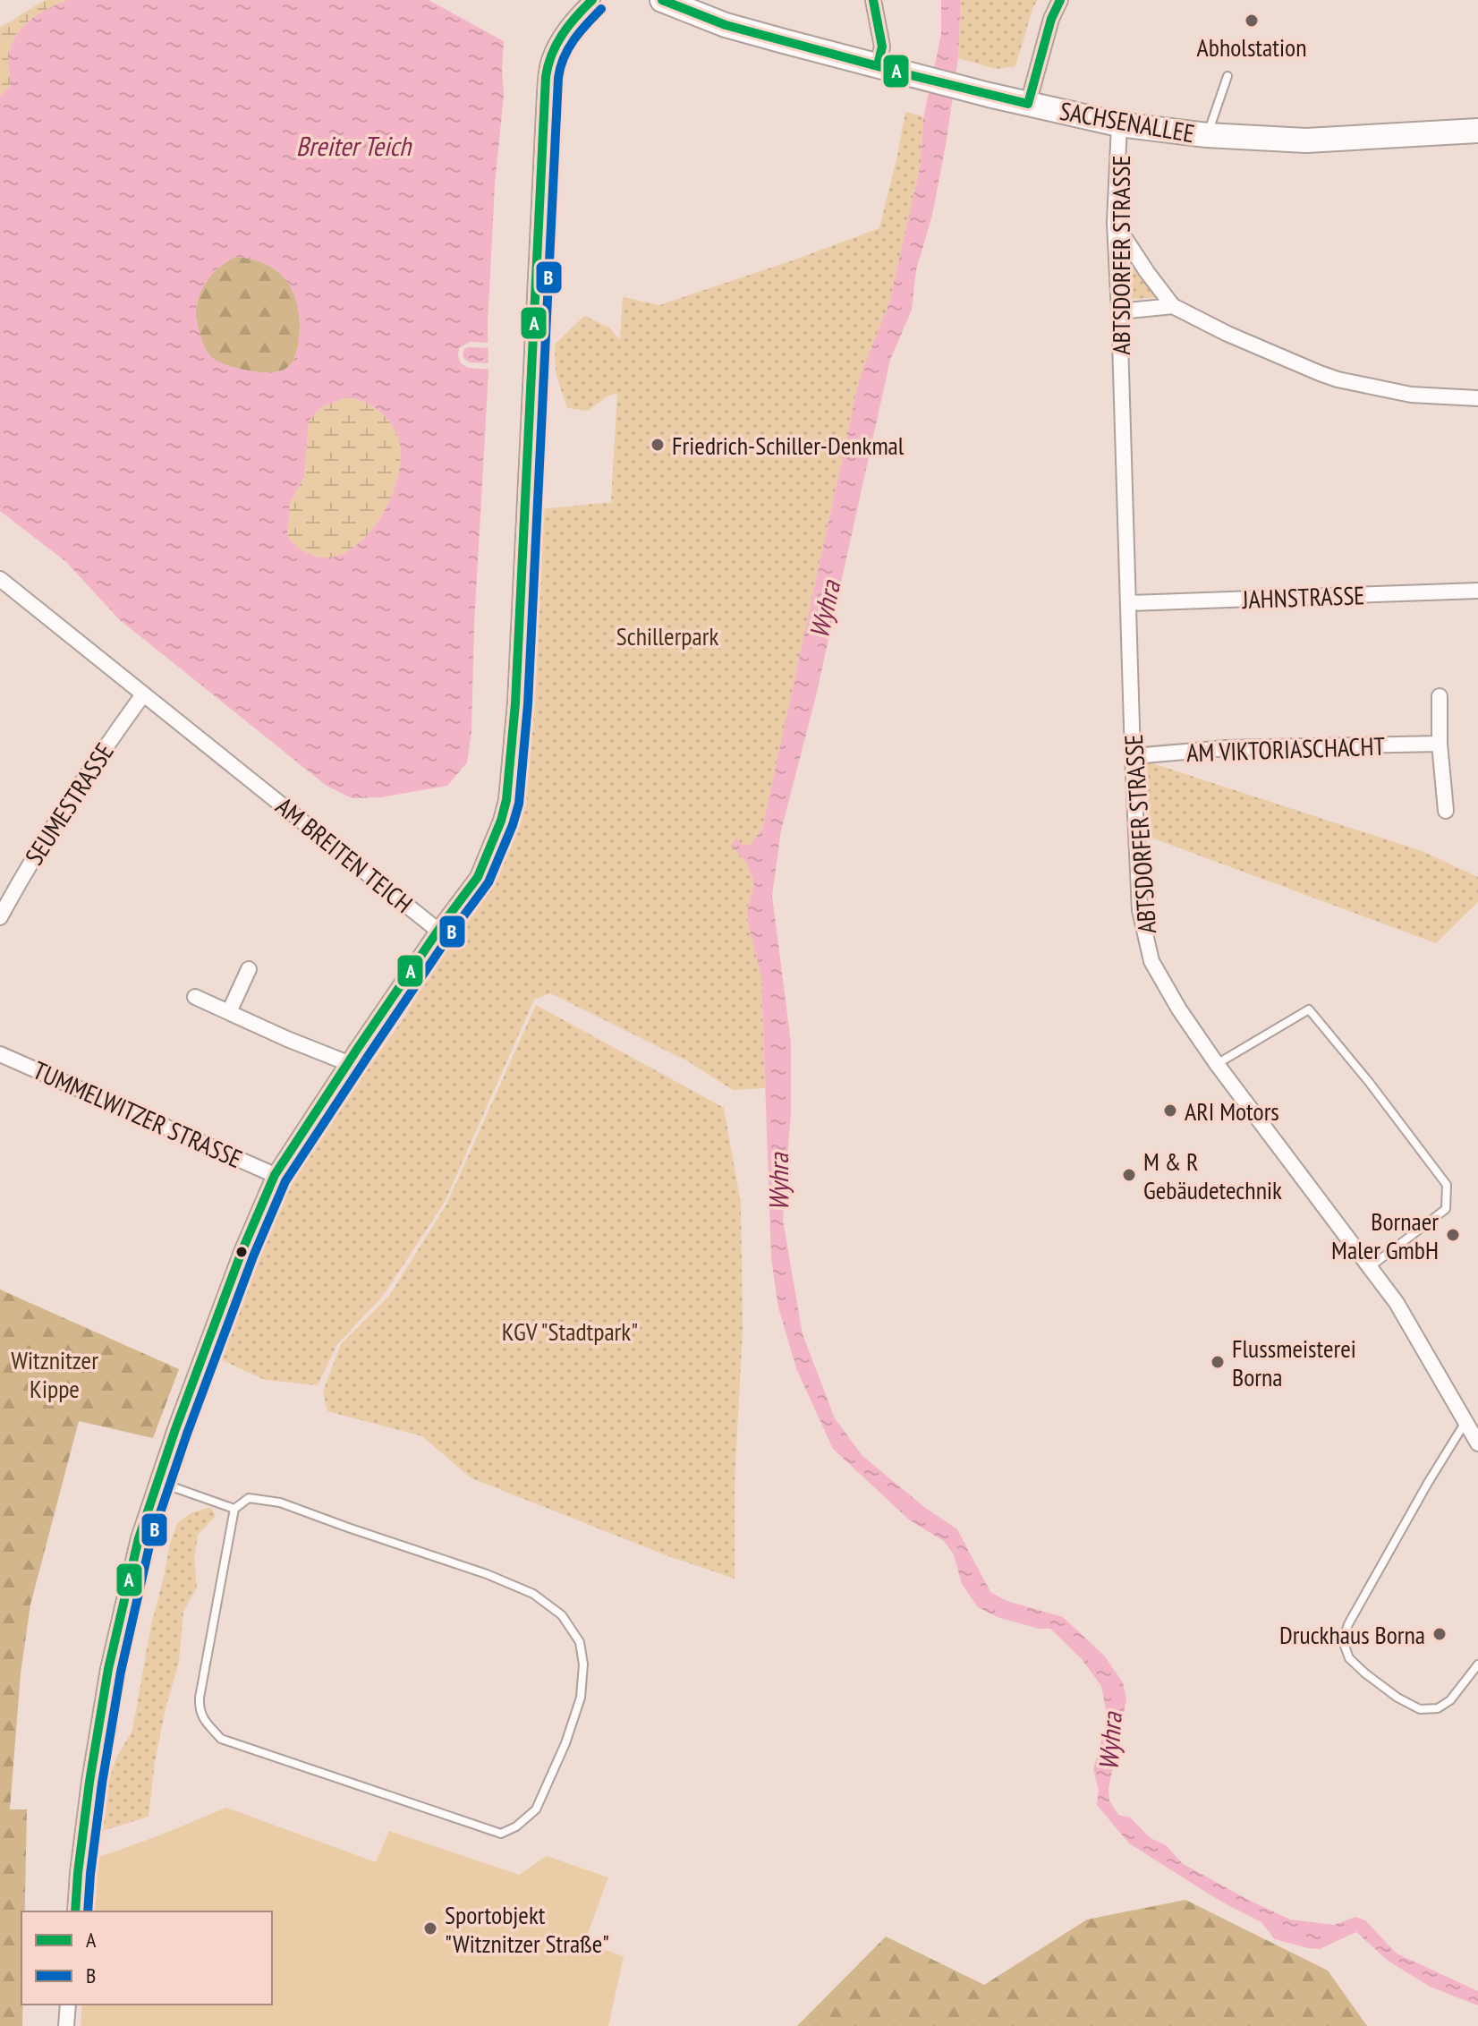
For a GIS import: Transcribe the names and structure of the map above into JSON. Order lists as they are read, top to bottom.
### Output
{
  "streets": {
    "main road": ["SACHSENALLEE"],
    "street": [
      "ABTSDORFER STRASSE",
      "JAHNSTRASSE",
      "AM VIKTORIASCHACHT",
      "SEUMESTRASSE",
      "AM BREITEN TEICH",
      "TUMMELWITZER STRASSE"
    ]
  },
  "crossings": [
    ["SACHSENALLEE", "ABTSDORFER STRASSE"],
    ["ABTSDORFER STRASSE", "JAHNSTRASSE"],
    ["ABTSDORFER STRASSE", "AM VIKTORIASCHACHT"],
    ["SEUMESTRASSE", "AM BREITEN TEICH"]
  ],
  "water": ["Breiter Teich", "Wyhra"],
  "parks": ["Schillerpark", "KGV \"Stadtpark\"", "Witznitzer Kippe"],
  "places": [
    "Abholstation",
    "Friedrich-Schiller-Denkmal",
    "ARI Motors",
    "M & R Gebäudetechnik",
    "Bornaer Maler GmbH",
    "Flussmeisterei Borna",
    "Druckhaus Borna",
    "Sportobjekt \"Witznitzer Straße\""
  ],
  "lines": ["transit line A", "transit line B"],
  "legend": ["A", "B"]
}
